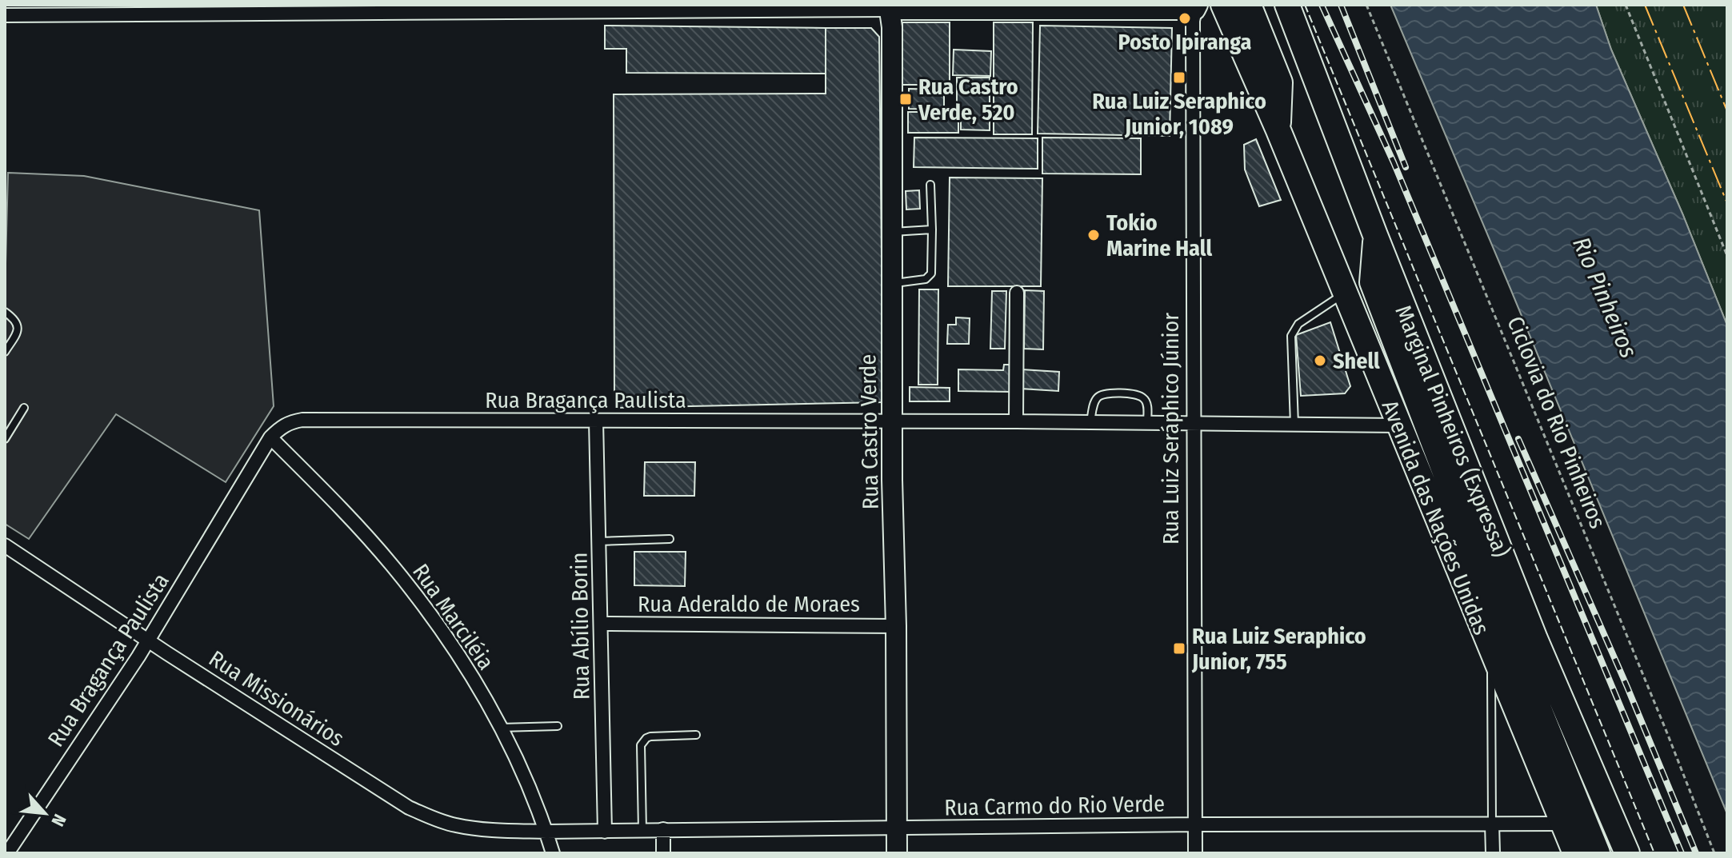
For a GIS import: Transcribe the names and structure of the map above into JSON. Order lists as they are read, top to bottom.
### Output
{
  "streets": {
    "highway": ["Marginal Pinheiros (Expressa)", "Avenida das Nações Unidas"],
    "street": [
      "Rua Bragança Paulista",
      "Rua Luiz Seráphico Júnior",
      "Rua Castro Verde",
      "Rua Aderaldo de Moraes",
      "Rua Marciléia",
      "Rua Abílio Borin",
      "Rua Missionários",
      "Rua Carmo do Rio Verde"
    ],
    "path": ["Ciclovia do Rio Pinheiros"]
  },
  "crossings": [
    ["Rua Bragança Paulista", "Rua Luiz Seráphico Júnior"],
    ["Rua Bragança Paulista", "Rua Castro Verde"],
    ["Rua Bragança Paulista", "Avenida das Nações Unidas"],
    ["Rua Bragança Paulista", "Rua Marciléia"],
    ["Rua Bragança Paulista", "Rua Abílio Borin"],
    ["Rua Bragança Paulista", "Rua Missionários"],
    ["Rua Luiz Seráphico Júnior", "Rua Carmo do Rio Verde"],
    ["Rua Castro Verde", "Rua Aderaldo de Moraes"],
    ["Rua Castro Verde", "Rua Carmo do Rio Verde"],
    ["Avenida das Nações Unidas", "Rua Carmo do Rio Verde"],
    ["Rua Aderaldo de Moraes", "Rua Abílio Borin"],
    ["Rua Marciléia", "Rua Missionários"],
    ["Rua Marciléia", "Rua Carmo do Rio Verde"],
    ["Rua Abílio Borin", "Rua Carmo do Rio Verde"],
    ["Rua Missionários", "Rua Carmo do Rio Verde"]
  ],
  "water": ["Rio Pinheiros"],
  "places": {
    "other": ["Posto Ipiranga", "Tokio Marine Hall", "Shell"],
    "transit": ["Rua Luiz Seraphico Junior, 1089", "Rua Castro Verde, 520", "Rua Luiz Seraphico Junior, 755"]
  },
  "north": "bottom right"
}
